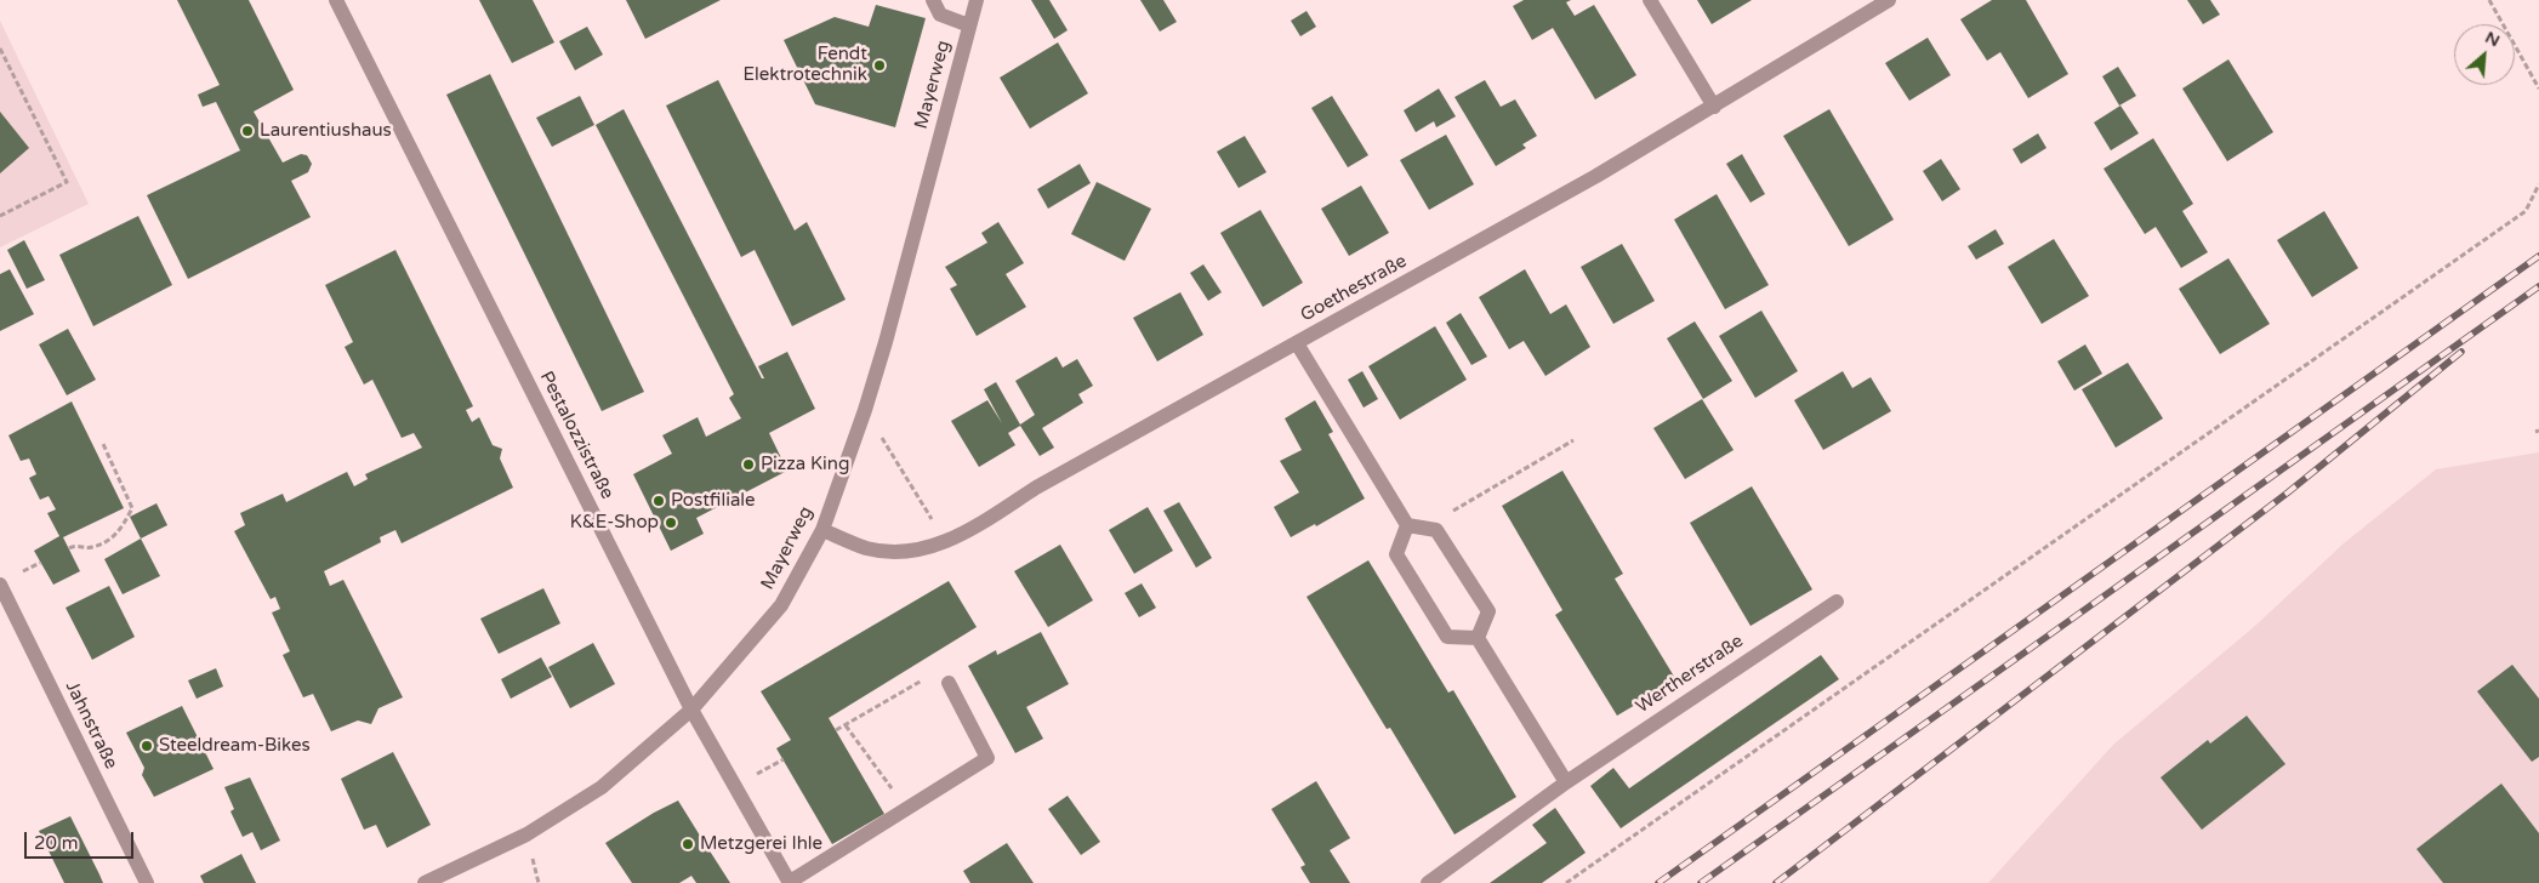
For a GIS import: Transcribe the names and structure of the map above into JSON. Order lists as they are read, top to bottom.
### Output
{
  "streets": {
    "street": [
      "Mayerweg",
      "Goethestraße",
      "Pestalozzistraße",
      "Wertherstraße",
      "Jahnstraße"
    ]
  },
  "crossings": [
    ["Mayerweg", "Goethestraße"],
    ["Mayerweg", "Pestalozzistraße"]
  ],
  "places": [
    "Fendt Elektrotechnik",
    "Laurentiushaus",
    "Pizza King",
    "Postfiliale",
    "K&E-Shop",
    "Steeldream-Bikes",
    "Metzgerei Ihle"
  ],
  "scale_bar": "20 m",
  "north": "top right"
}
